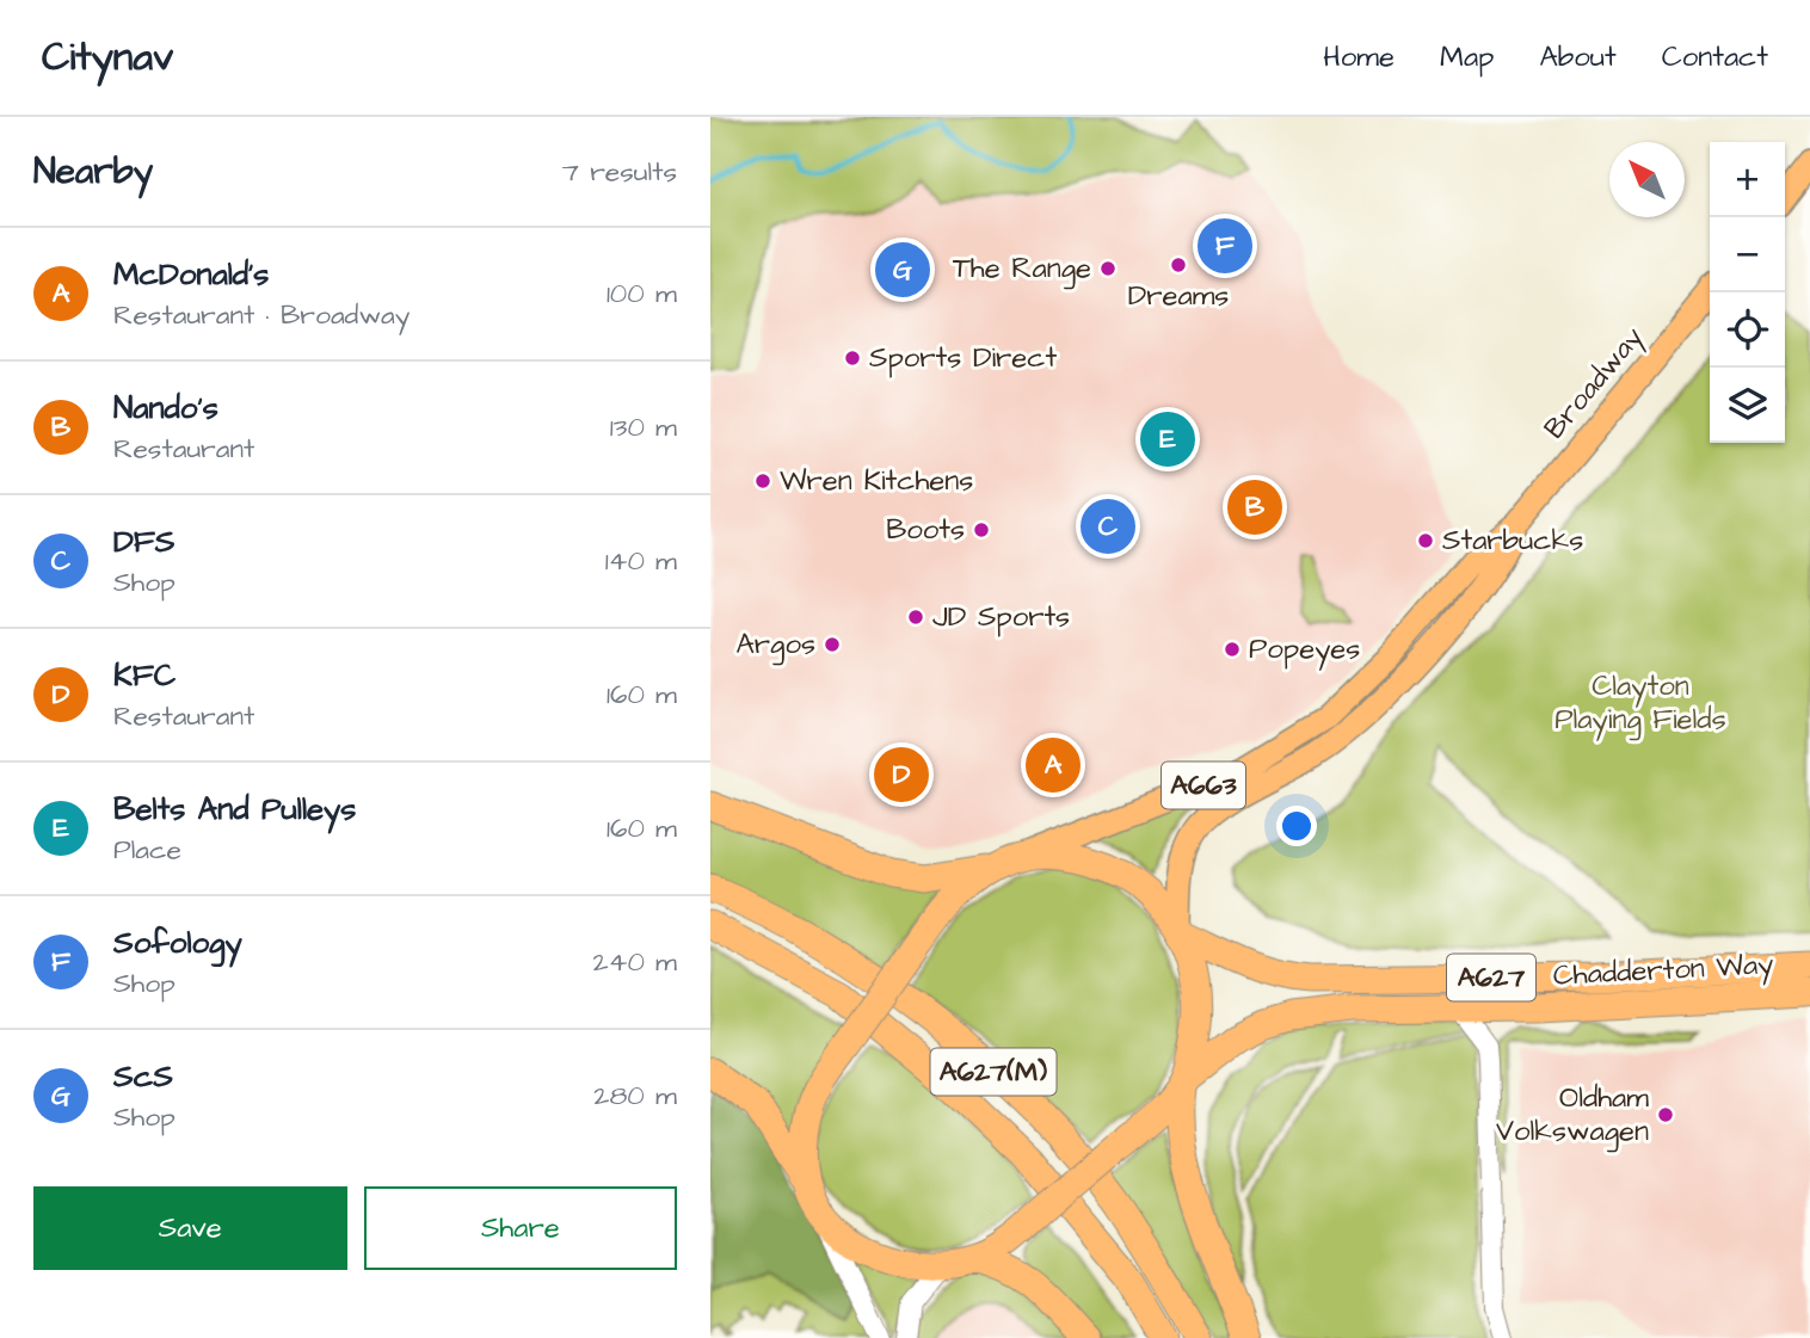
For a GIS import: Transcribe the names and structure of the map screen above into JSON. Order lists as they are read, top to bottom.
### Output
{
  "streets": {
    "highway": [
      "A663",
      "Chadderton Way",
      "A627",
      "A627(M)"
    ],
    "main road": ["Broadway"]
  },
  "crossings": [
    ["Broadway", "A663"],
    ["Broadway", "Chadderton Way"],
    ["A663", "Chadderton Way"]
  ],
  "parks": ["Clayton Playing Fields"],
  "places": [
    "Dreams",
    "The Range",
    "Sports Direct",
    "Wren Kitchens",
    "Boots",
    "Starbucks",
    "JD Sports",
    "Argos",
    "Popeyes",
    "Oldham Volkswagen"
  ],
  "north": "top left",
  "page": {
    "header": "Citynav",
    "nav": [
      "Home",
      "Map",
      "About",
      "Contact"
    ],
    "heading": ["Nearby", "7 results"],
    "map_buttons": ["+", "−"],
    "pins": [
      "F",
      "G",
      "E",
      "B",
      "C",
      "A",
      "D"
    ],
    "list": [
      {
        "mark": "A",
        "name": "McDonald's",
        "note": "Restaurant · Broadway",
        "value": "100 m"
      },
      {
        "mark": "B",
        "name": "Nando's",
        "note": "Restaurant",
        "value": "130 m"
      },
      {
        "mark": "C",
        "name": "DFS",
        "note": "Shop",
        "value": "140 m"
      },
      {
        "mark": "D",
        "name": "KFC",
        "note": "Restaurant",
        "value": "160 m"
      },
      {
        "mark": "E",
        "name": "Belts And Pulleys",
        "note": "Place",
        "value": "160 m"
      },
      {
        "mark": "F",
        "name": "Sofology",
        "note": "Shop",
        "value": "240 m"
      },
      {
        "mark": "G",
        "name": "ScS",
        "note": "Shop",
        "value": "280 m"
      }
    ],
    "buttons": ["Save", "Share"]
  }
}
